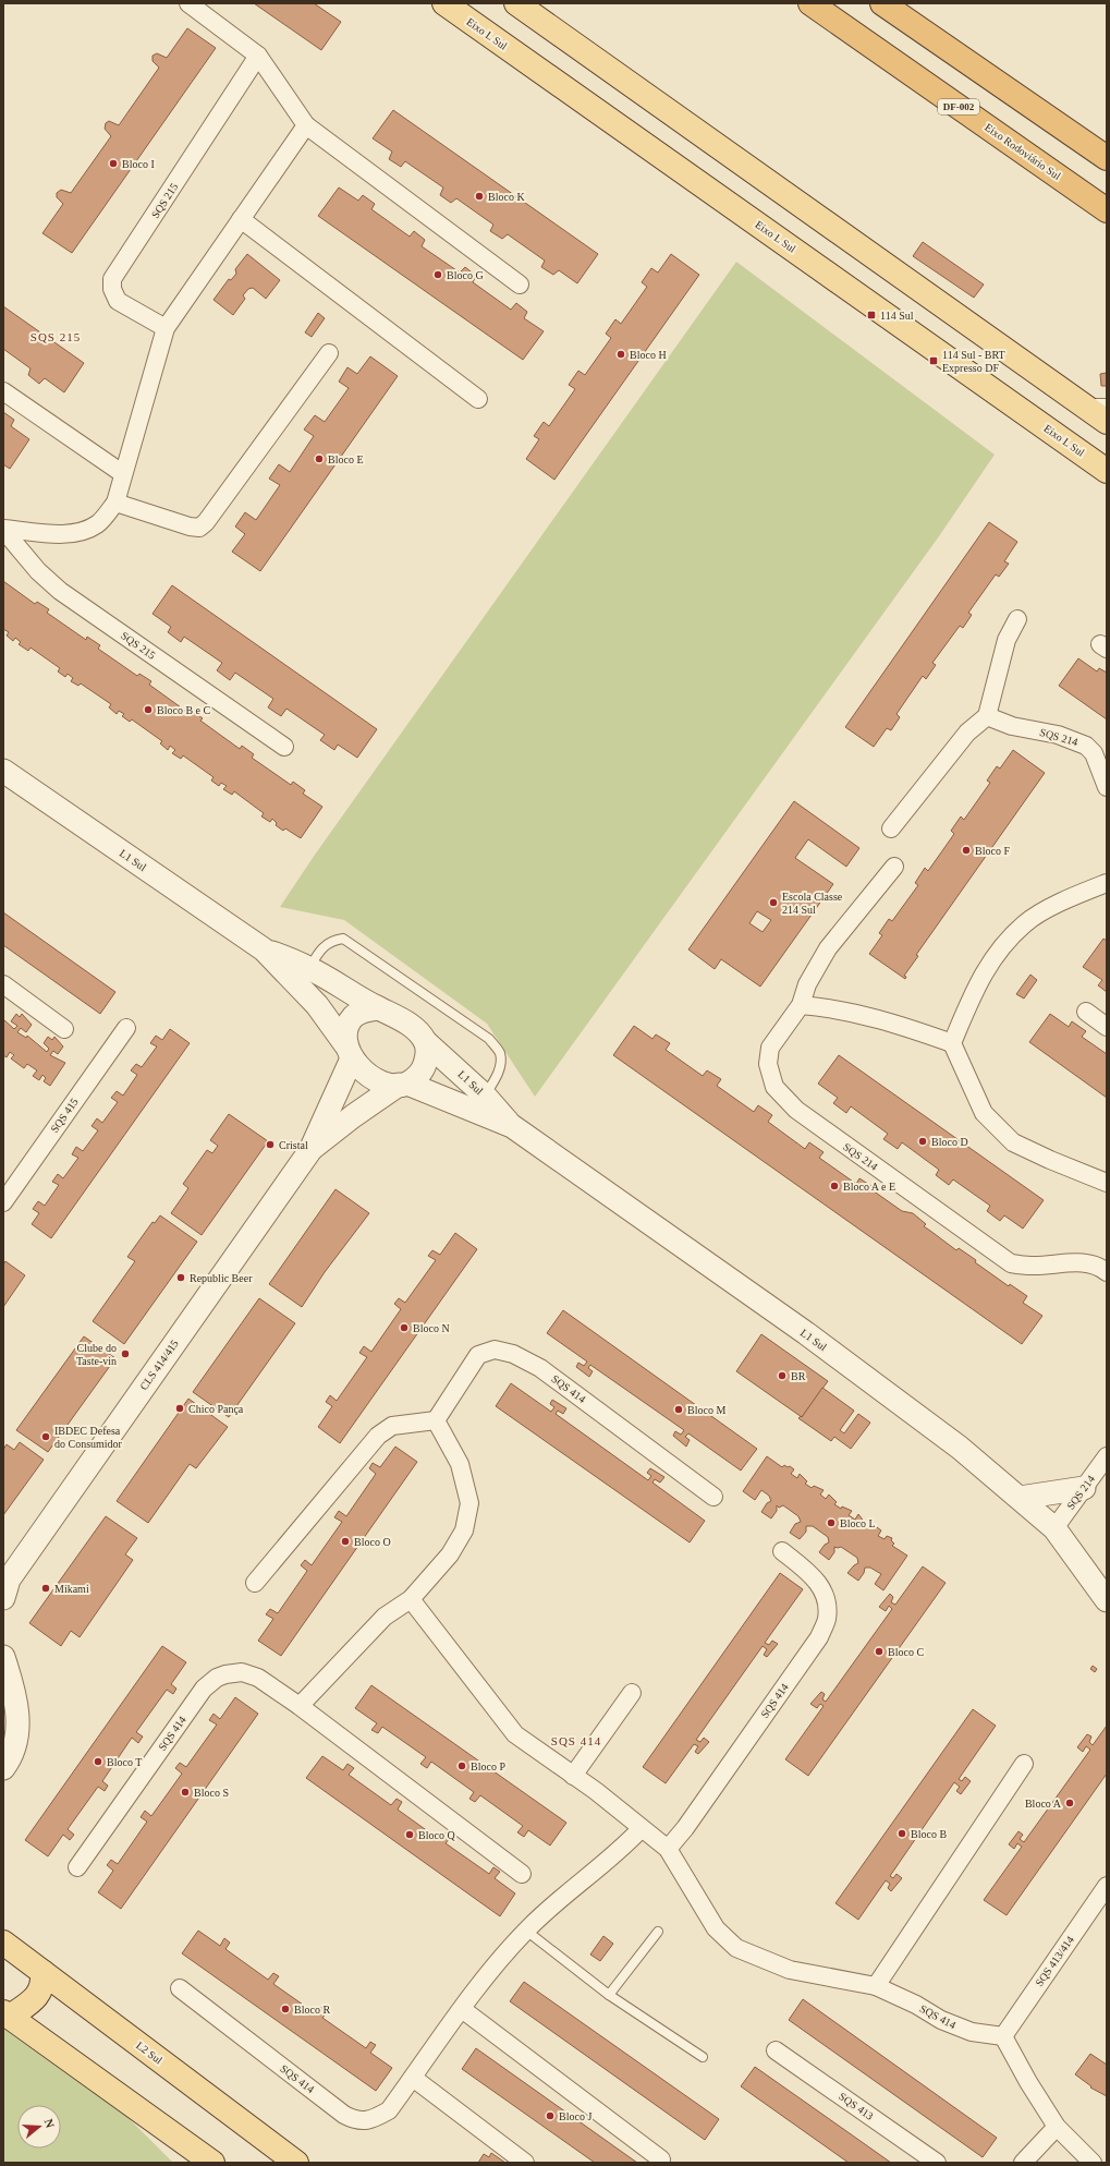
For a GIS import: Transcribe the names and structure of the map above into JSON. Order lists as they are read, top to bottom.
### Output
{
  "streets": {
    "highway": ["DF-002", "Eixo Rodoviário Sul"],
    "main road": ["Eixo L Sul", "L2 Sul"],
    "street": [
      "SQS 215",
      "SQS 214",
      "L1 Sul",
      "SQS 415",
      "CLS 414/415",
      "SQS 414",
      "SQS 413/414",
      "SQS 413"
    ]
  },
  "crossings": [
    ["SQS 214", "L1 Sul"],
    ["L1 Sul", "CLS 414/415"],
    ["SQS 414", "SQS 413/414"]
  ],
  "districts": ["SQS 215", "SQS 414"],
  "places": {
    "other": [
      "Bloco I",
      "Bloco K",
      "Bloco G",
      "Bloco H",
      "Bloco E",
      "Bloco B e C",
      "Bloco F",
      "Escola Classe 214 Sul",
      "Bloco D",
      "Cristal",
      "Bloco A e E",
      "Republic Beer",
      "Bloco N",
      "Clube do Taste-vin",
      "BR",
      "Chico Pança",
      "Bloco M",
      "IBDEC Defesa do Consumidor",
      "Bloco L",
      "Bloco O",
      "Mikami",
      "Bloco C",
      "Bloco T",
      "Bloco P",
      "Bloco S",
      "Bloco A",
      "Bloco B",
      "Bloco Q",
      "Bloco R",
      "Bloco J"
    ],
    "transit": ["114 Sul", "114 Sul - BRT Expresso DF"]
  },
  "north": "right"
}
